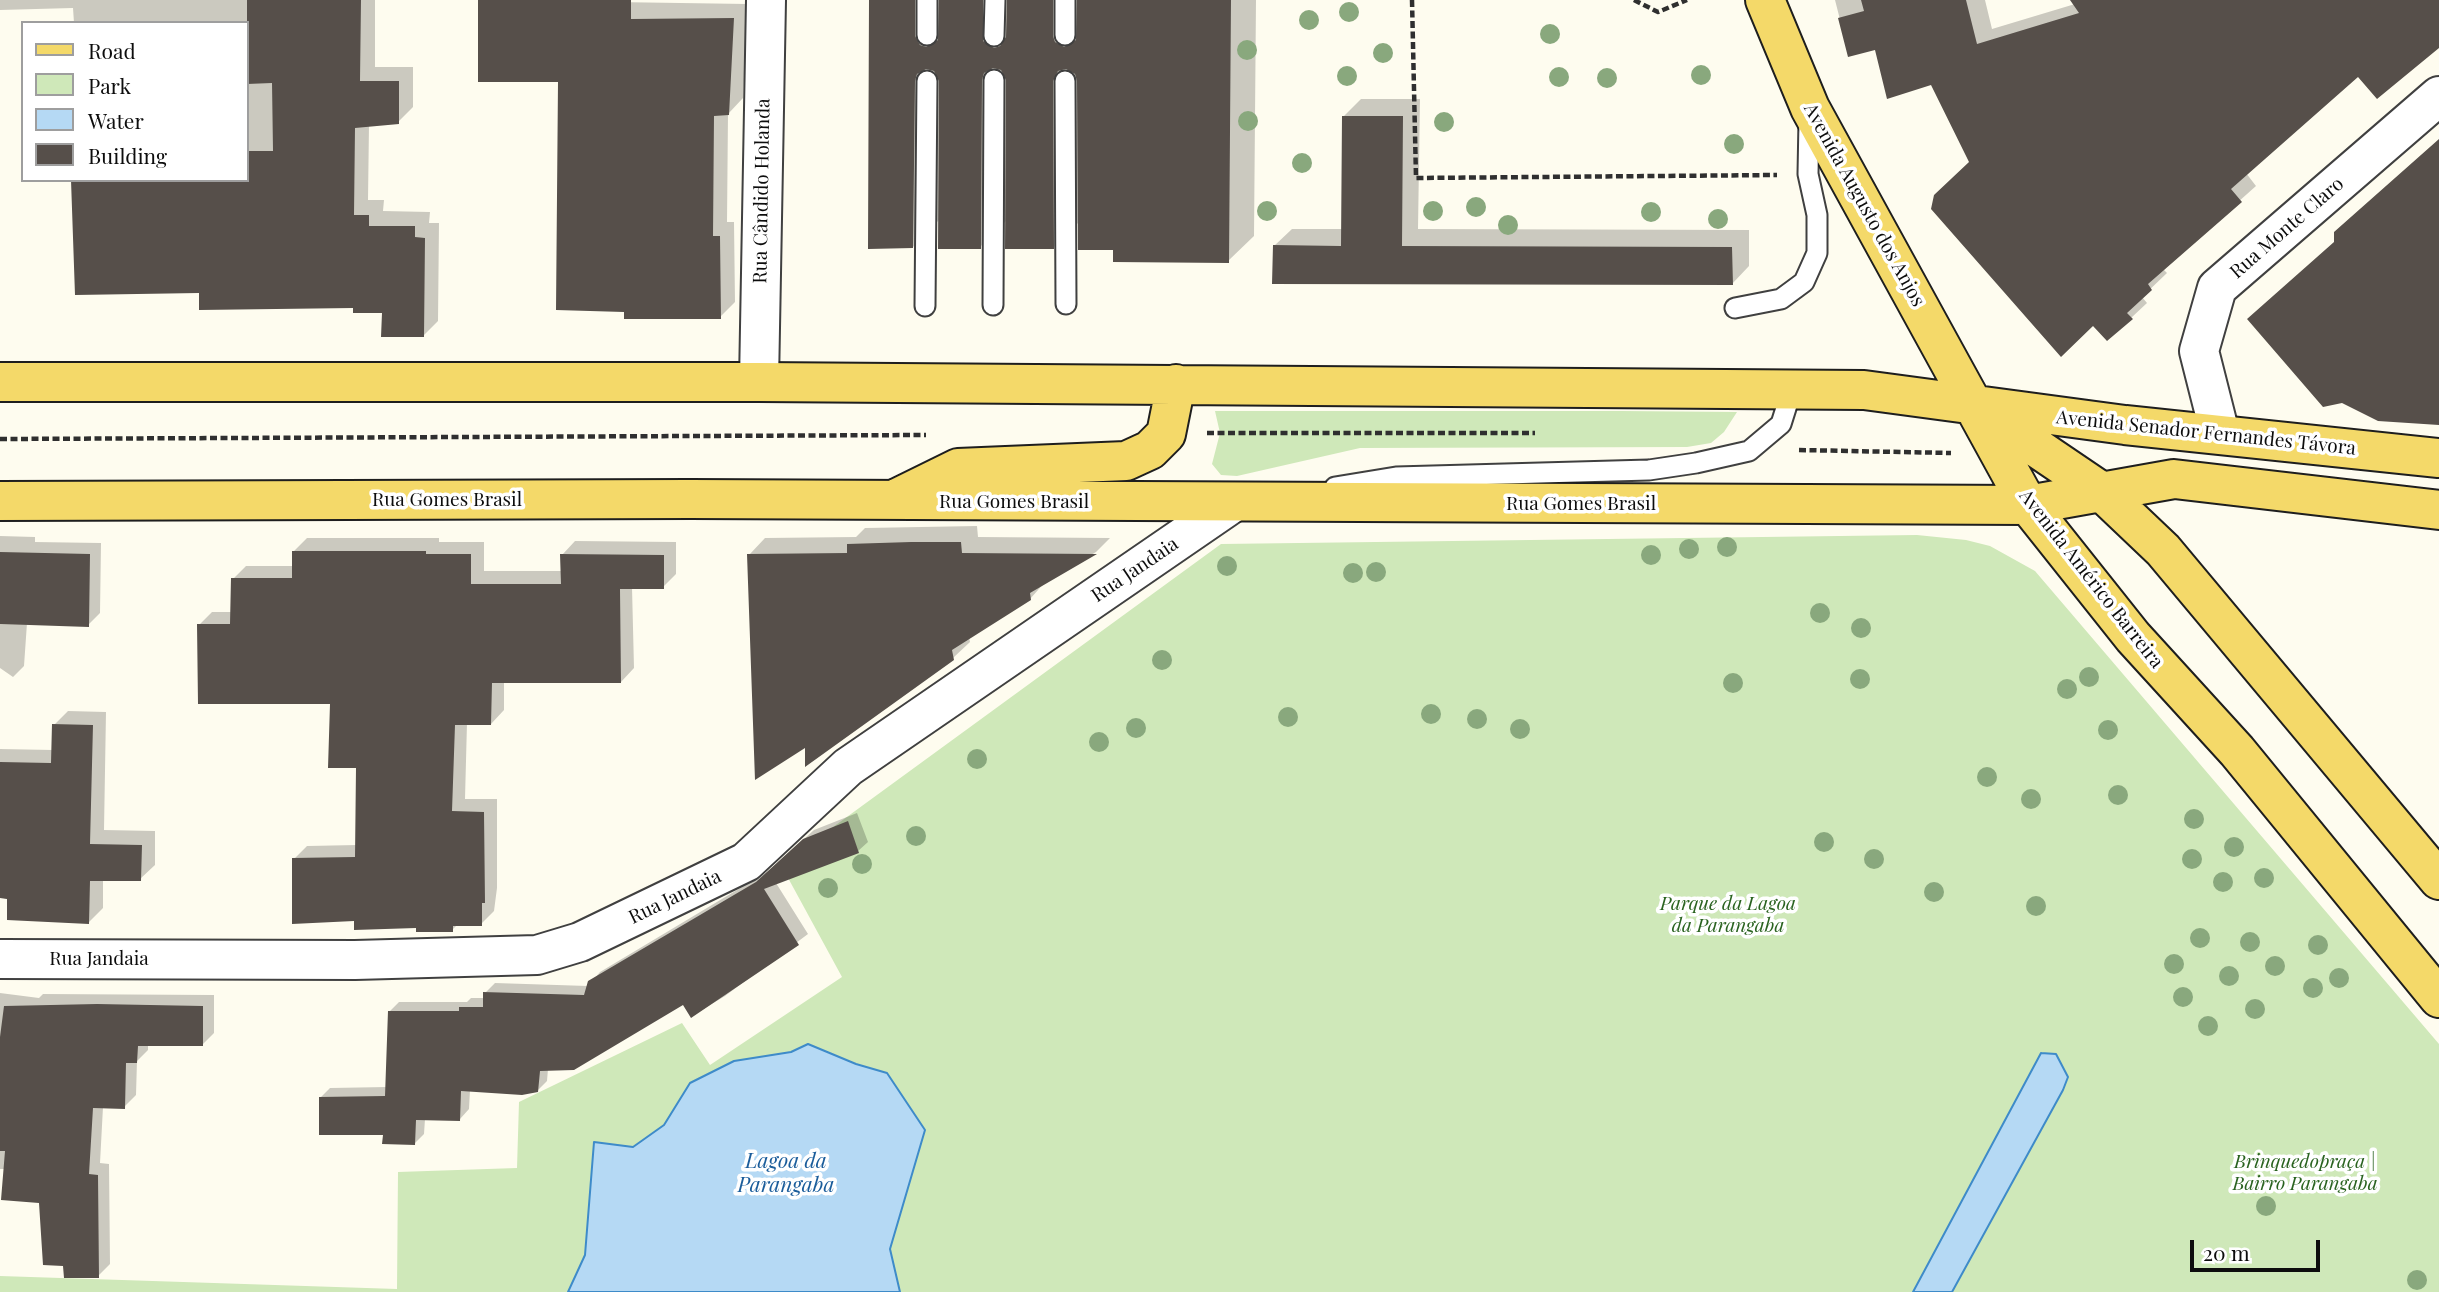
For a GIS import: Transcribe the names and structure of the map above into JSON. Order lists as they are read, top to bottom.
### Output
{
  "streets": {
    "main road": [
      "Avenida Augusto dos Anjos",
      "Avenida Senador Fernandes Távora",
      "Rua Gomes Brasil",
      "Avenida Américo Barreira"
    ],
    "street": ["Rua Cândido Holanda", "Rua Monte Claro", "Rua Jandaia"]
  },
  "crossings": [
    ["Avenida Augusto dos Anjos", "Avenida Senador Fernandes Távora"],
    ["Avenida Augusto dos Anjos", "Avenida Américo Barreira"],
    ["Rua Monte Claro", "Avenida Senador Fernandes Távora"],
    ["Avenida Senador Fernandes Távora", "Avenida Américo Barreira"],
    ["Rua Gomes Brasil", "Rua Jandaia"],
    ["Rua Gomes Brasil", "Avenida Américo Barreira"]
  ],
  "water": ["Lagoa da Parangaba"],
  "parks": ["Parque da Lagoa da Parangaba", "Brinquedopraça | Bairro Parangaba"],
  "legend": [
    "Road",
    "Park",
    "Water",
    "Building"
  ],
  "scale_bar": "20 m"
}
